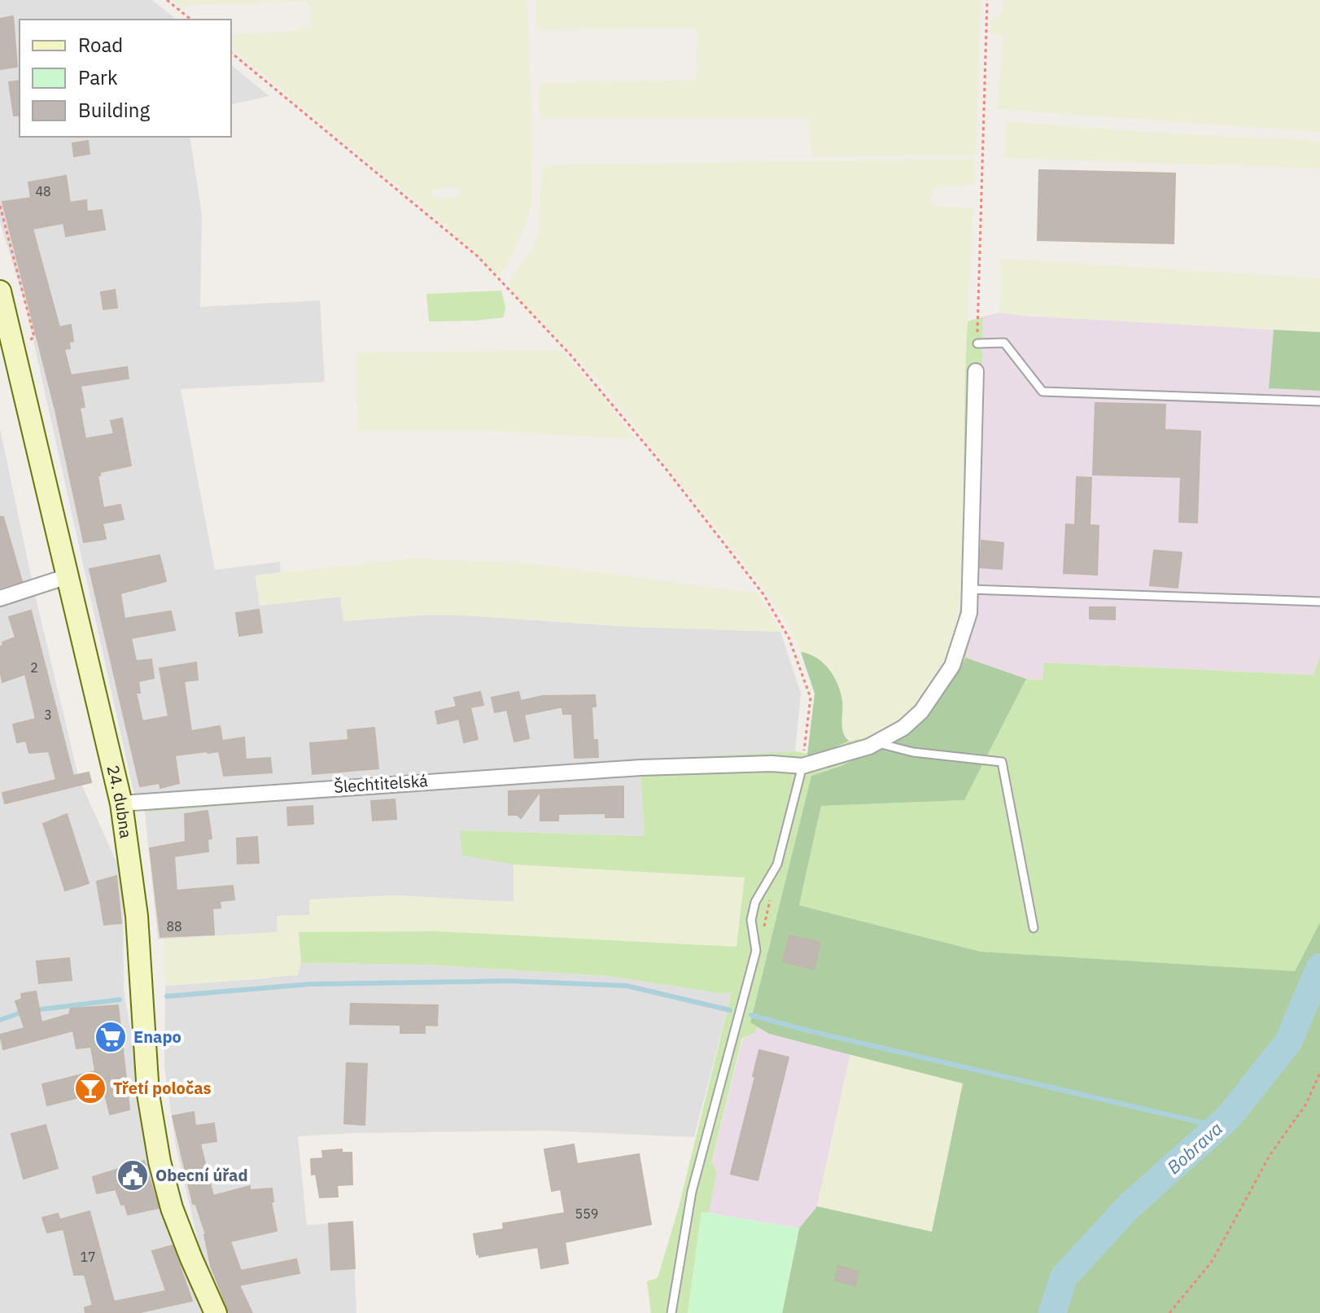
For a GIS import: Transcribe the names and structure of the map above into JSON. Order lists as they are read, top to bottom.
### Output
{
  "streets": {
    "main road": ["24. dubna"],
    "street": ["Šlechtitelská"]
  },
  "crossings": [
    ["Šlechtitelská", "24. dubna"]
  ],
  "water": ["Bobrava"],
  "places": {
    "supermarket": ["Enapo"],
    "bar": ["Třetí poločas"],
    "public building": ["Obecní úřad"]
  },
  "house_numbers": [
    "48",
    "2",
    "3",
    "88",
    "559",
    "17"
  ],
  "legend": ["Road", "Park", "Building"]
}
